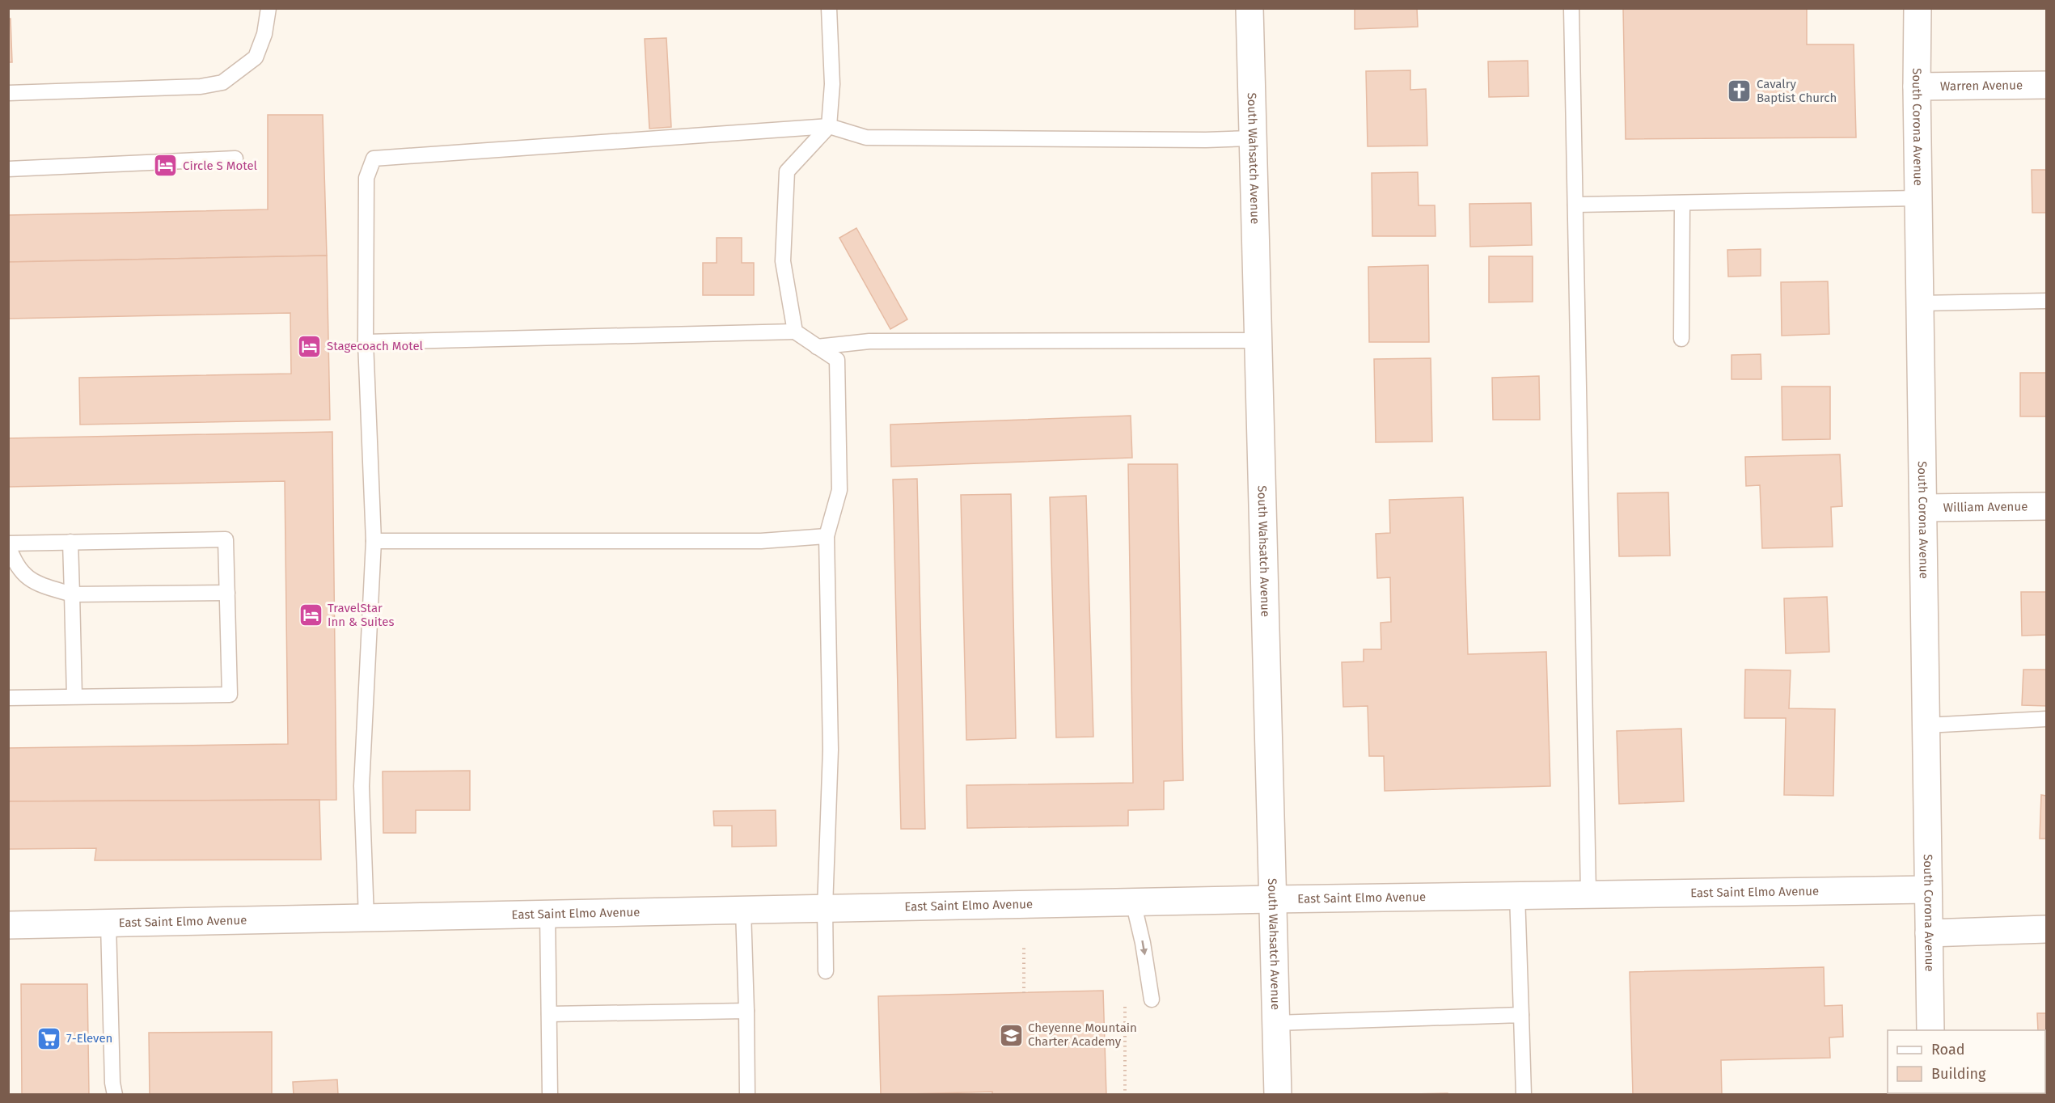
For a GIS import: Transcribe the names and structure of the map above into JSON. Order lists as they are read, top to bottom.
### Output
{
  "streets": {
    "street": [
      "Warren Avenue",
      "South Corona Avenue",
      "South Wahsatch Avenue",
      "William Avenue",
      "East Saint Elmo Avenue"
    ]
  },
  "crossings": [
    ["Warren Avenue", "South Corona Avenue"],
    ["South Corona Avenue", "William Avenue"],
    ["South Corona Avenue", "East Saint Elmo Avenue"],
    ["South Wahsatch Avenue", "East Saint Elmo Avenue"]
  ],
  "places": {
    "church": ["Cavalry Baptist Church"],
    "hotel": ["Circle S Motel", "Stagecoach Motel", "TravelStar Inn & Suites"],
    "school or university": ["Cheyenne Mountain Charter Academy"],
    "supermarket": ["7-Eleven"]
  },
  "legend": ["Road", "Building"]
}
